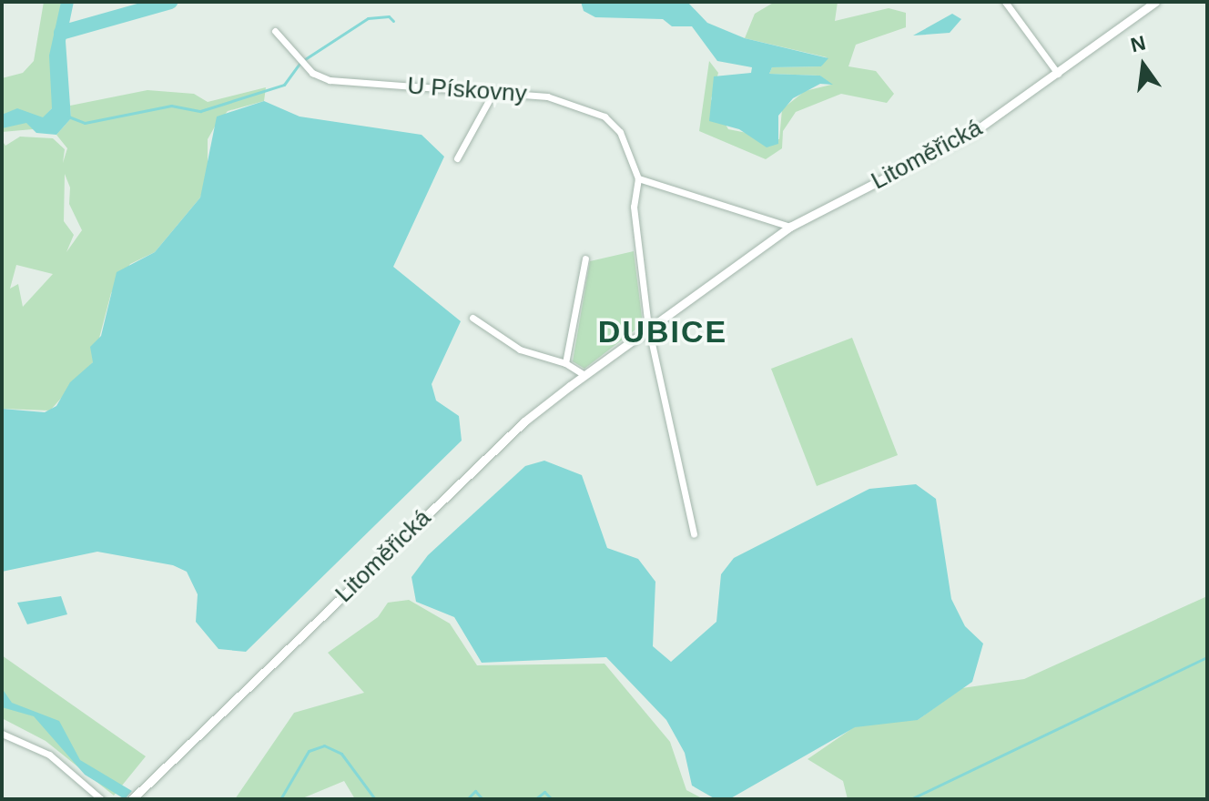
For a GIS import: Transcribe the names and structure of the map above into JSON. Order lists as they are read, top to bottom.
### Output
{
  "streets": {
    "street": ["U Pískovny", "Litoměřická"]
  },
  "districts": ["DUBICE"],
  "north": "top"
}
